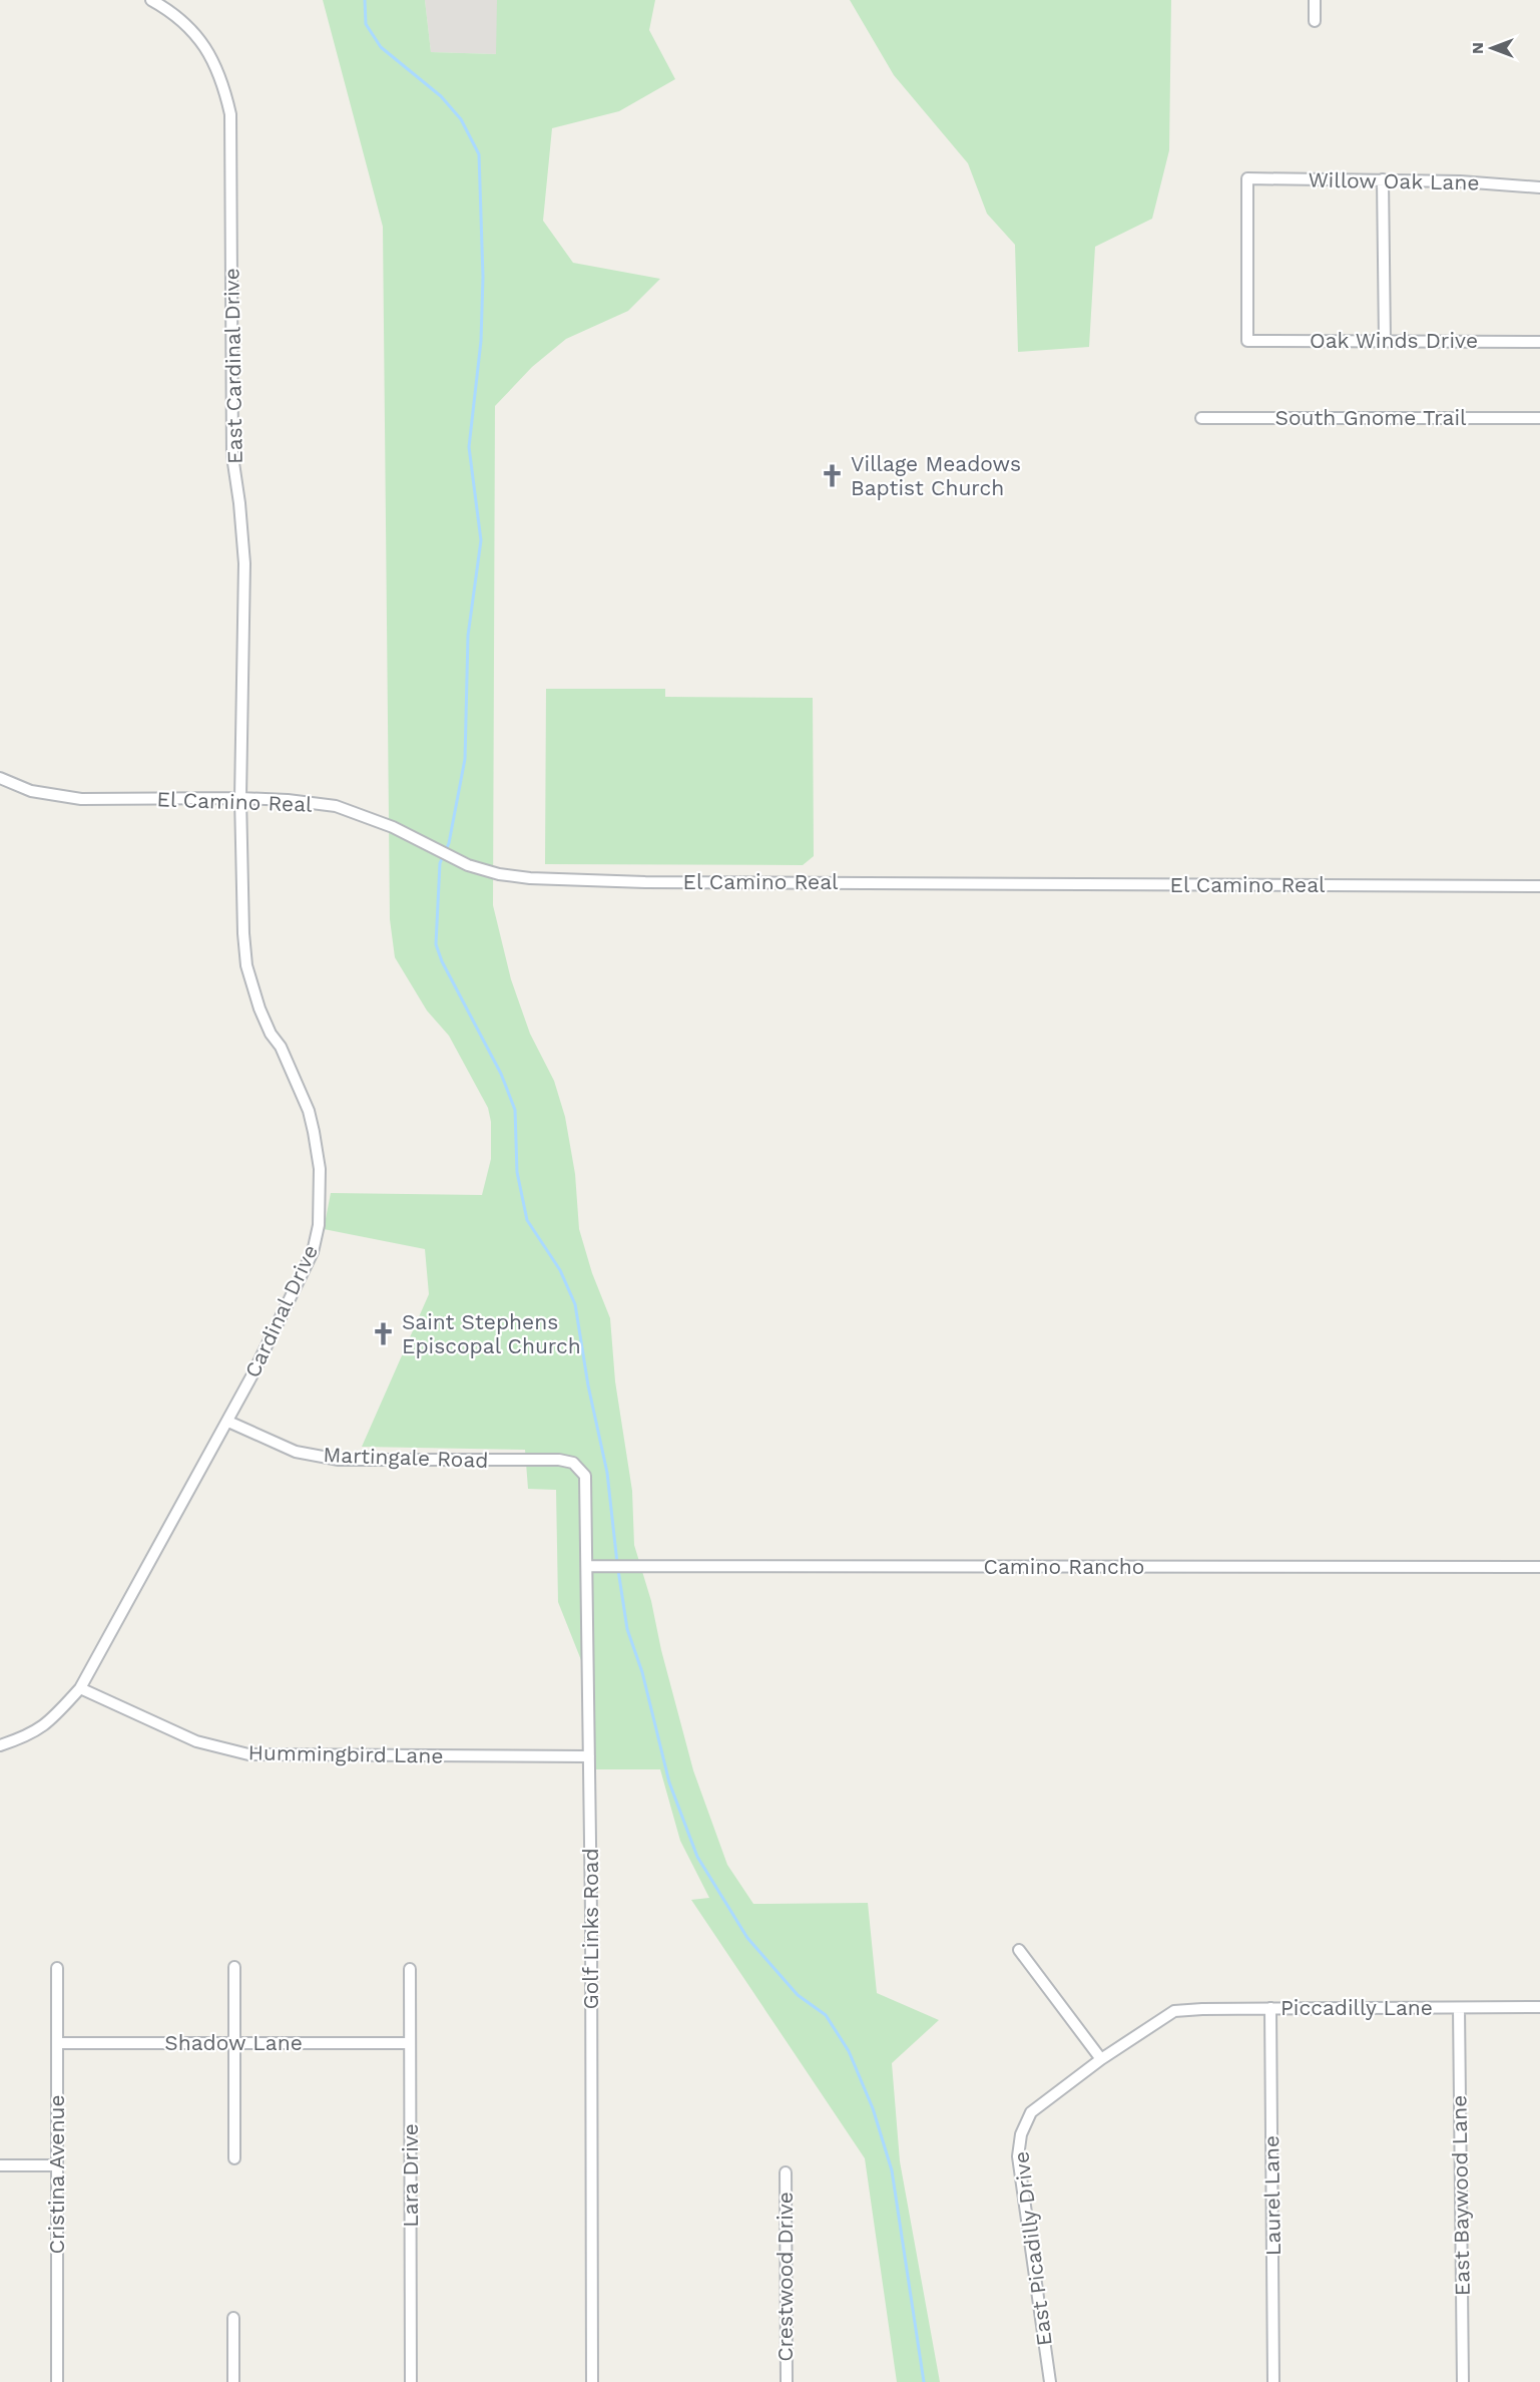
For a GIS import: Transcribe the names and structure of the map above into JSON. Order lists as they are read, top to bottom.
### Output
{
  "streets": {
    "street": [
      "Willow Oak Lane",
      "Oak Winds Drive",
      "East Cardinal Drive",
      "South Gnome Trail",
      "El Camino Real",
      "Cardinal Drive",
      "Martingale Road",
      "Camino Rancho",
      "Hummingbird Lane",
      "Golf Links Road",
      "Piccadilly Lane",
      "Shadow Lane",
      "Cristina Avenue",
      "Lara Drive",
      "Laurel Lane",
      "East Baywood Lane",
      "East Picadilly Drive",
      "Crestwood Drive"
    ]
  },
  "crossings": [
    ["Willow Oak Lane", "Oak Winds Drive"],
    ["East Cardinal Drive", "El Camino Real"],
    ["East Cardinal Drive", "Cardinal Drive"],
    ["El Camino Real", "Cardinal Drive"],
    ["Cardinal Drive", "Martingale Road"],
    ["Cardinal Drive", "Hummingbird Lane"],
    ["Martingale Road", "Golf Links Road"],
    ["Camino Rancho", "Golf Links Road"],
    ["Hummingbird Lane", "Golf Links Road"],
    ["Piccadilly Lane", "Laurel Lane"],
    ["Piccadilly Lane", "East Baywood Lane"],
    ["Piccadilly Lane", "East Picadilly Drive"],
    ["Shadow Lane", "Cristina Avenue"],
    ["Shadow Lane", "Lara Drive"]
  ],
  "places": {
    "church": ["Village Meadows Baptist Church", "Saint Stephens Episcopal Church"]
  },
  "north": "left"
}
